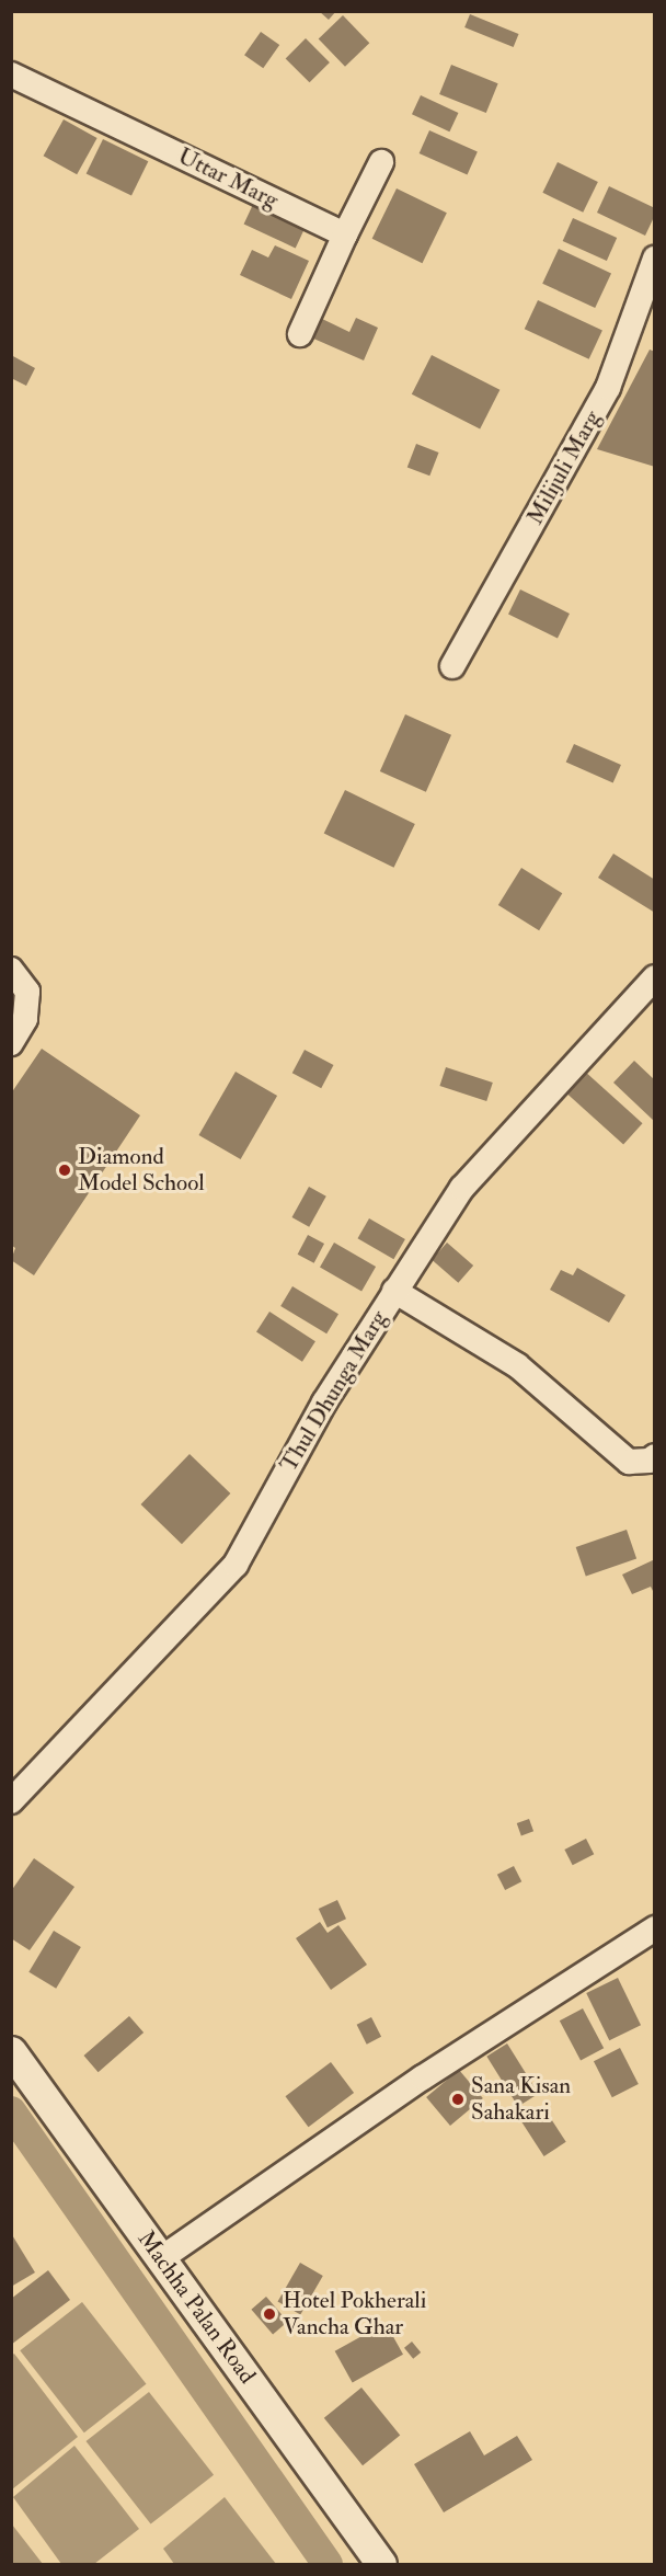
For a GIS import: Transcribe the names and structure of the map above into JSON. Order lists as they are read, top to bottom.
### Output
{
  "streets": {
    "street": [
      "Uttar Marg",
      "Milijuli Marg",
      "Thul Dhunga Marg",
      "Machha Palan Road"
    ]
  },
  "places": ["Diamond Model School", "Sana Kisan Sahakari", "Hotel Pokherali Vancha Ghar"]
}
